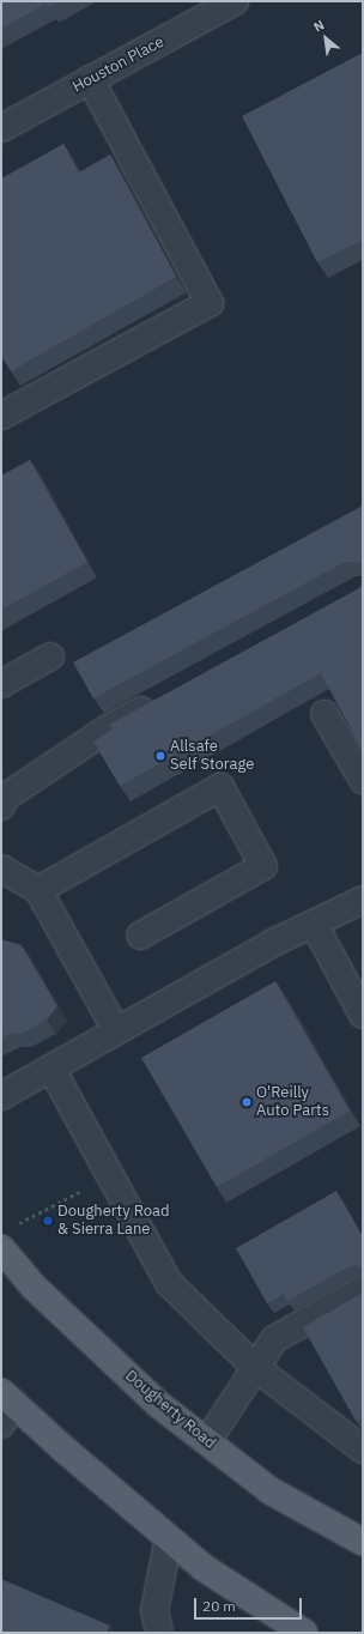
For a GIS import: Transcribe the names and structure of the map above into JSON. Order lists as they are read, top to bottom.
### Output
{
  "streets": {
    "main road": ["Dougherty Road"],
    "street": ["Houston Place"]
  },
  "places": ["Allsafe Self Storage", "O'Reilly Auto Parts", "Dougherty Road & Sierra Lane"],
  "scale_bar": "20 m",
  "north": "top left"
}
